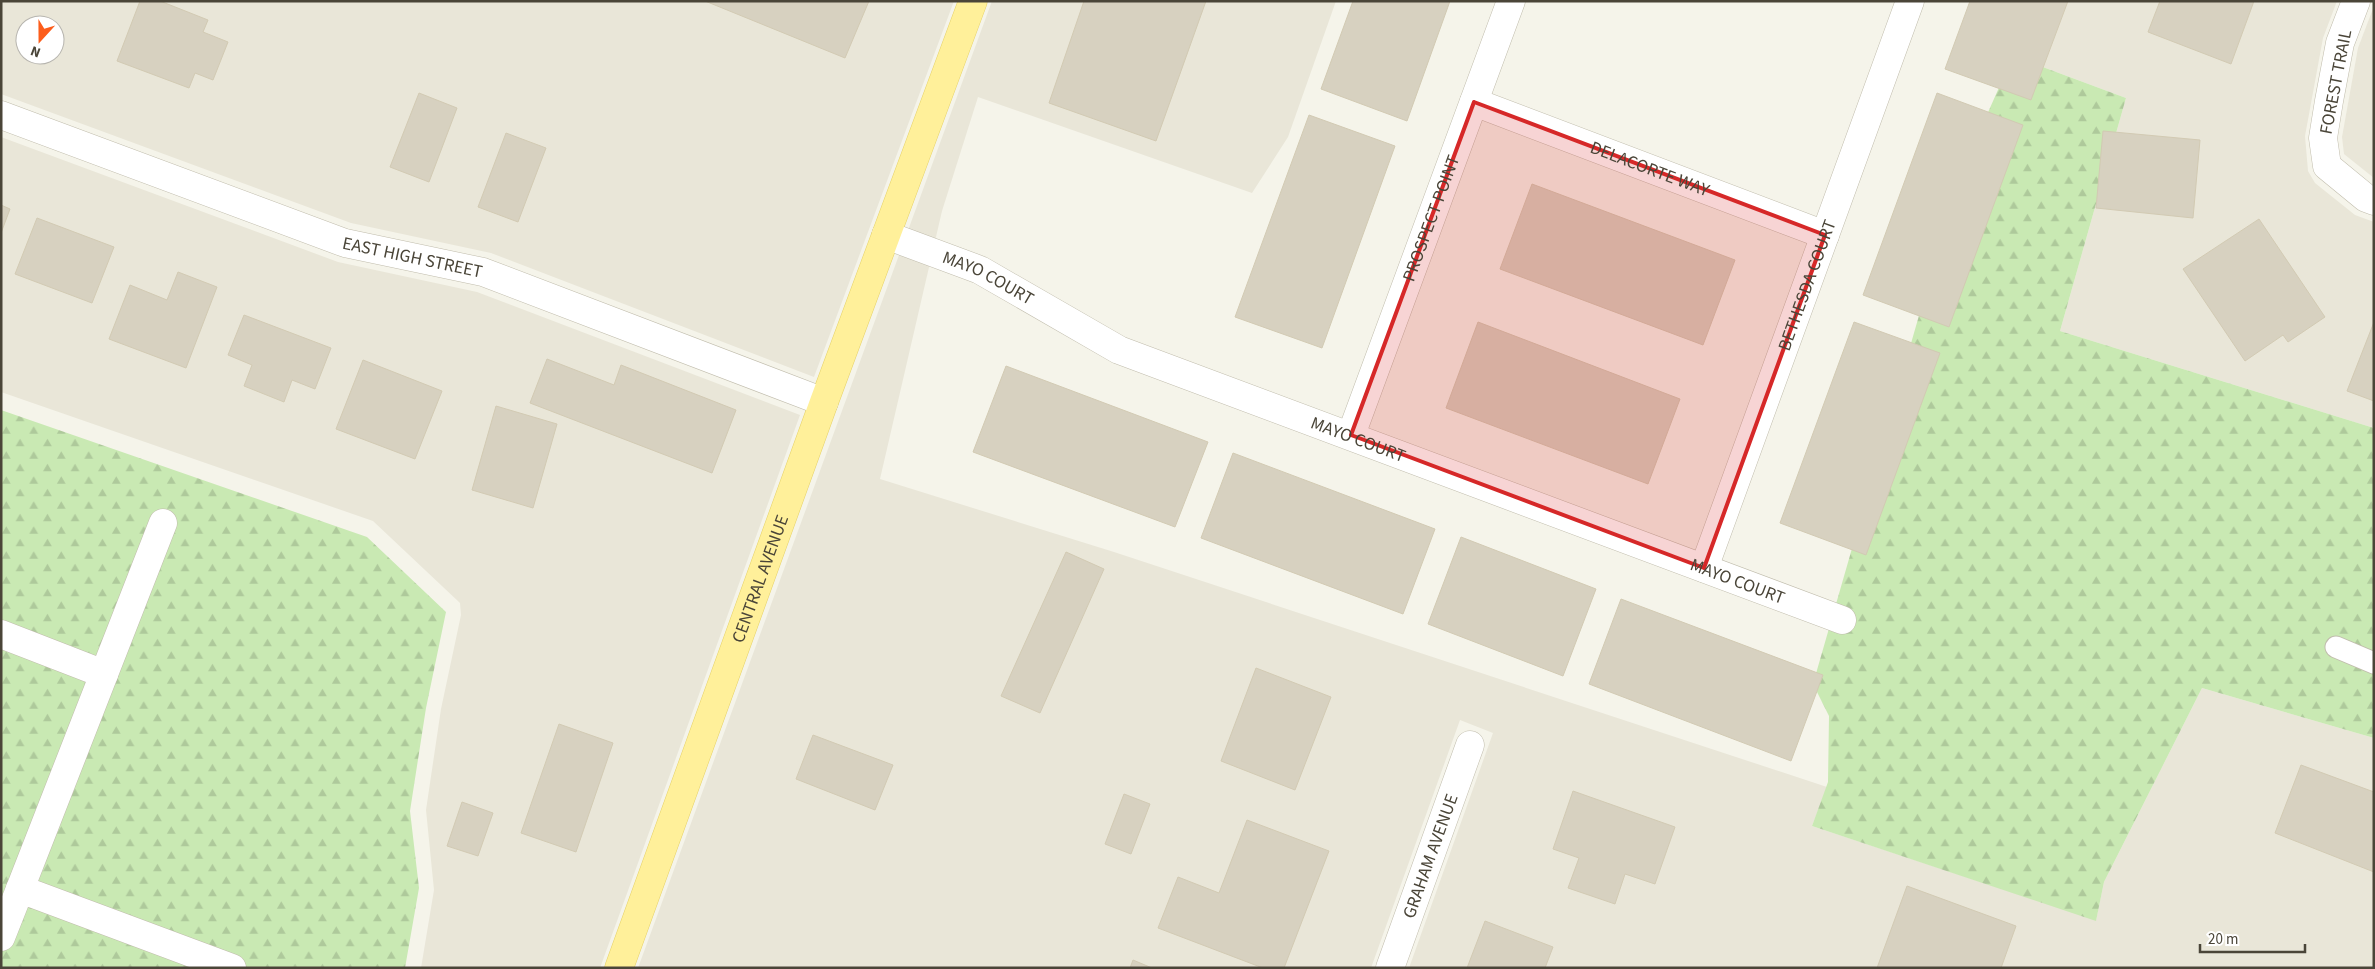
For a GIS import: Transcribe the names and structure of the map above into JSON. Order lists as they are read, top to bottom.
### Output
{
  "streets": {
    "main road": ["CENTRAL AVENUE"],
    "street": [
      "FOREST TRAIL",
      "DELACORTE WAY",
      "PROSPECT POINT",
      "EAST HIGH STREET",
      "MAYO COURT",
      "BETHESDA COURT",
      "GRAHAM AVENUE"
    ]
  },
  "crossings": [
    ["DELACORTE WAY", "PROSPECT POINT"],
    ["DELACORTE WAY", "BETHESDA COURT"],
    ["PROSPECT POINT", "MAYO COURT"],
    ["EAST HIGH STREET", "CENTRAL AVENUE"],
    ["MAYO COURT", "BETHESDA COURT"],
    ["MAYO COURT", "CENTRAL AVENUE"]
  ],
  "scale_bar": "20 m",
  "north": "bottom"
}
